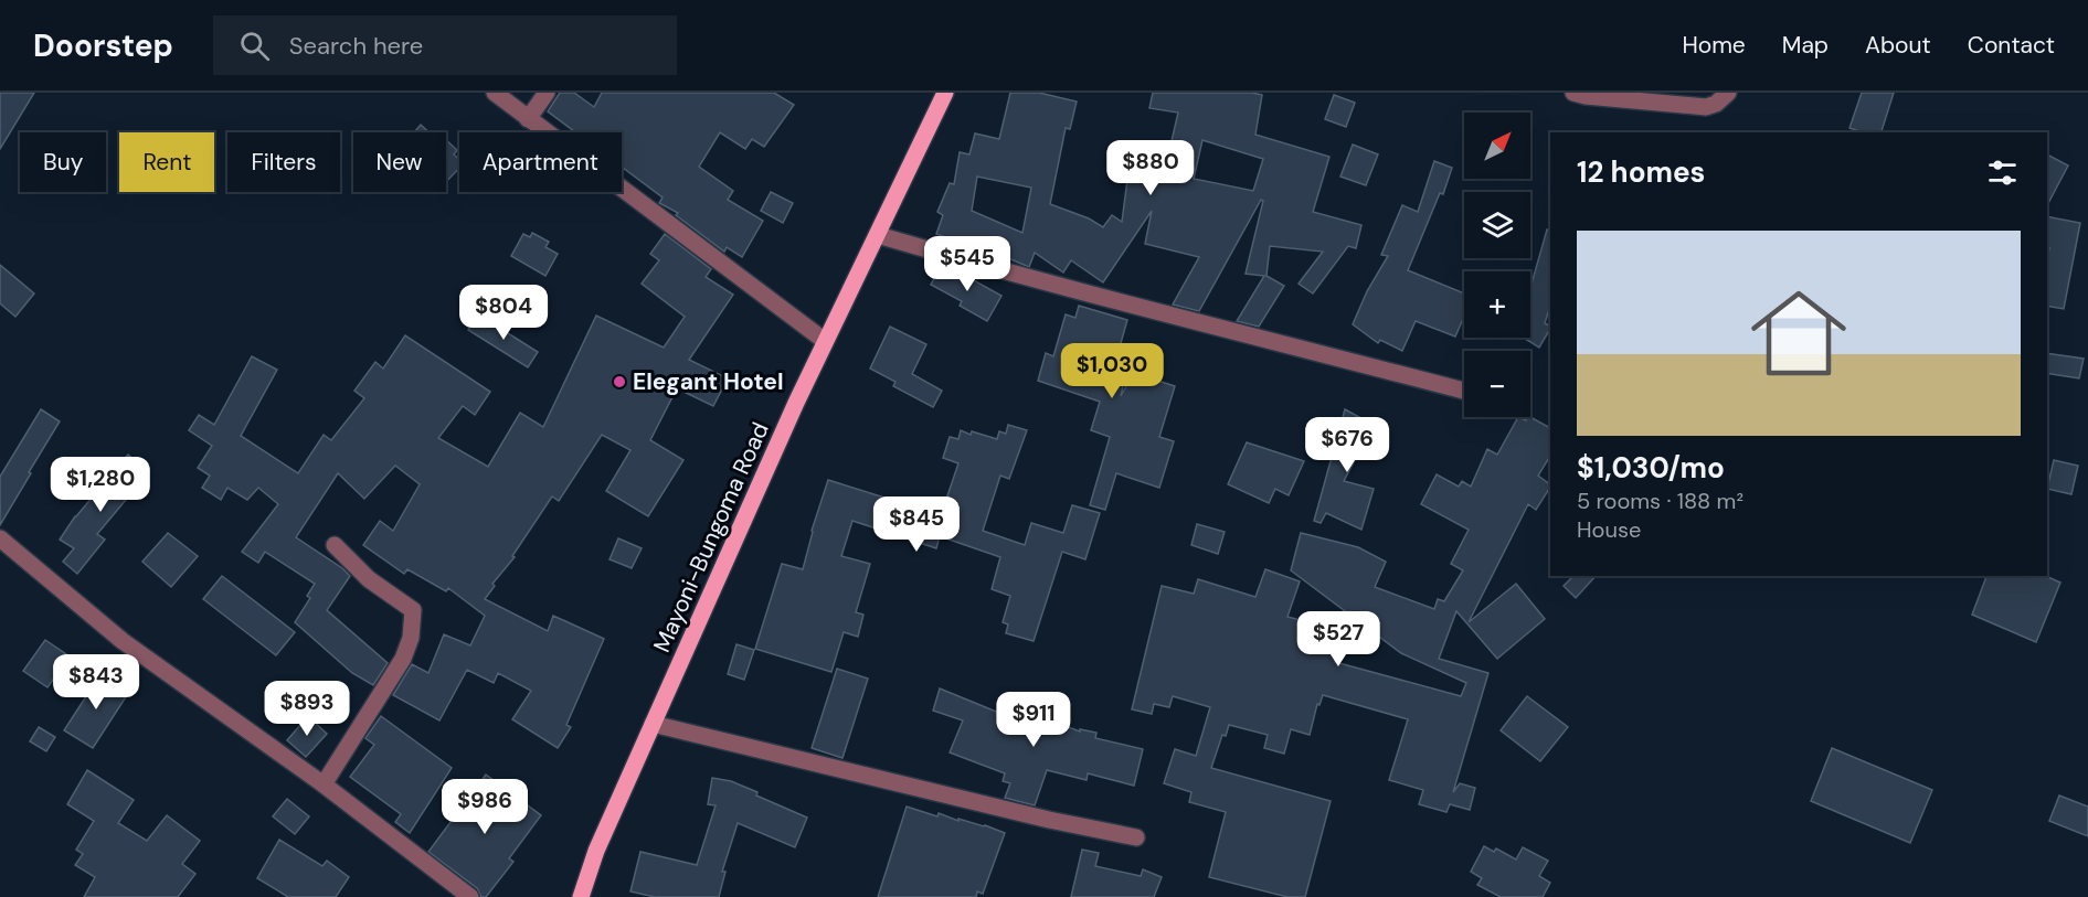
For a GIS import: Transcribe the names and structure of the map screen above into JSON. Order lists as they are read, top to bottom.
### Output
{
  "streets": {
    "main road": ["Mayoni-Bungoma Road"]
  },
  "places": ["Elegant Hotel"],
  "north": "top right",
  "page": {
    "header": "Doorstep",
    "search": "Search here",
    "nav": [
      "Home",
      "Map",
      "About",
      "Contact"
    ],
    "map_buttons": ["+", "−"],
    "chip": [
      "Buy",
      "Rent",
      "Filters",
      "New",
      "Apartment"
    ],
    "heading": "12 homes",
    "price": [
      "$880",
      "$545",
      "$804",
      "$1,030",
      "$676",
      "$1,280",
      "$845",
      "$527",
      "$843",
      "$893",
      "$911",
      "$986"
    ],
    "list": [
      {
        "name": "$1,030/mo",
        "note": "5 rooms · 188 m² · House"
      }
    ]
  }
}
